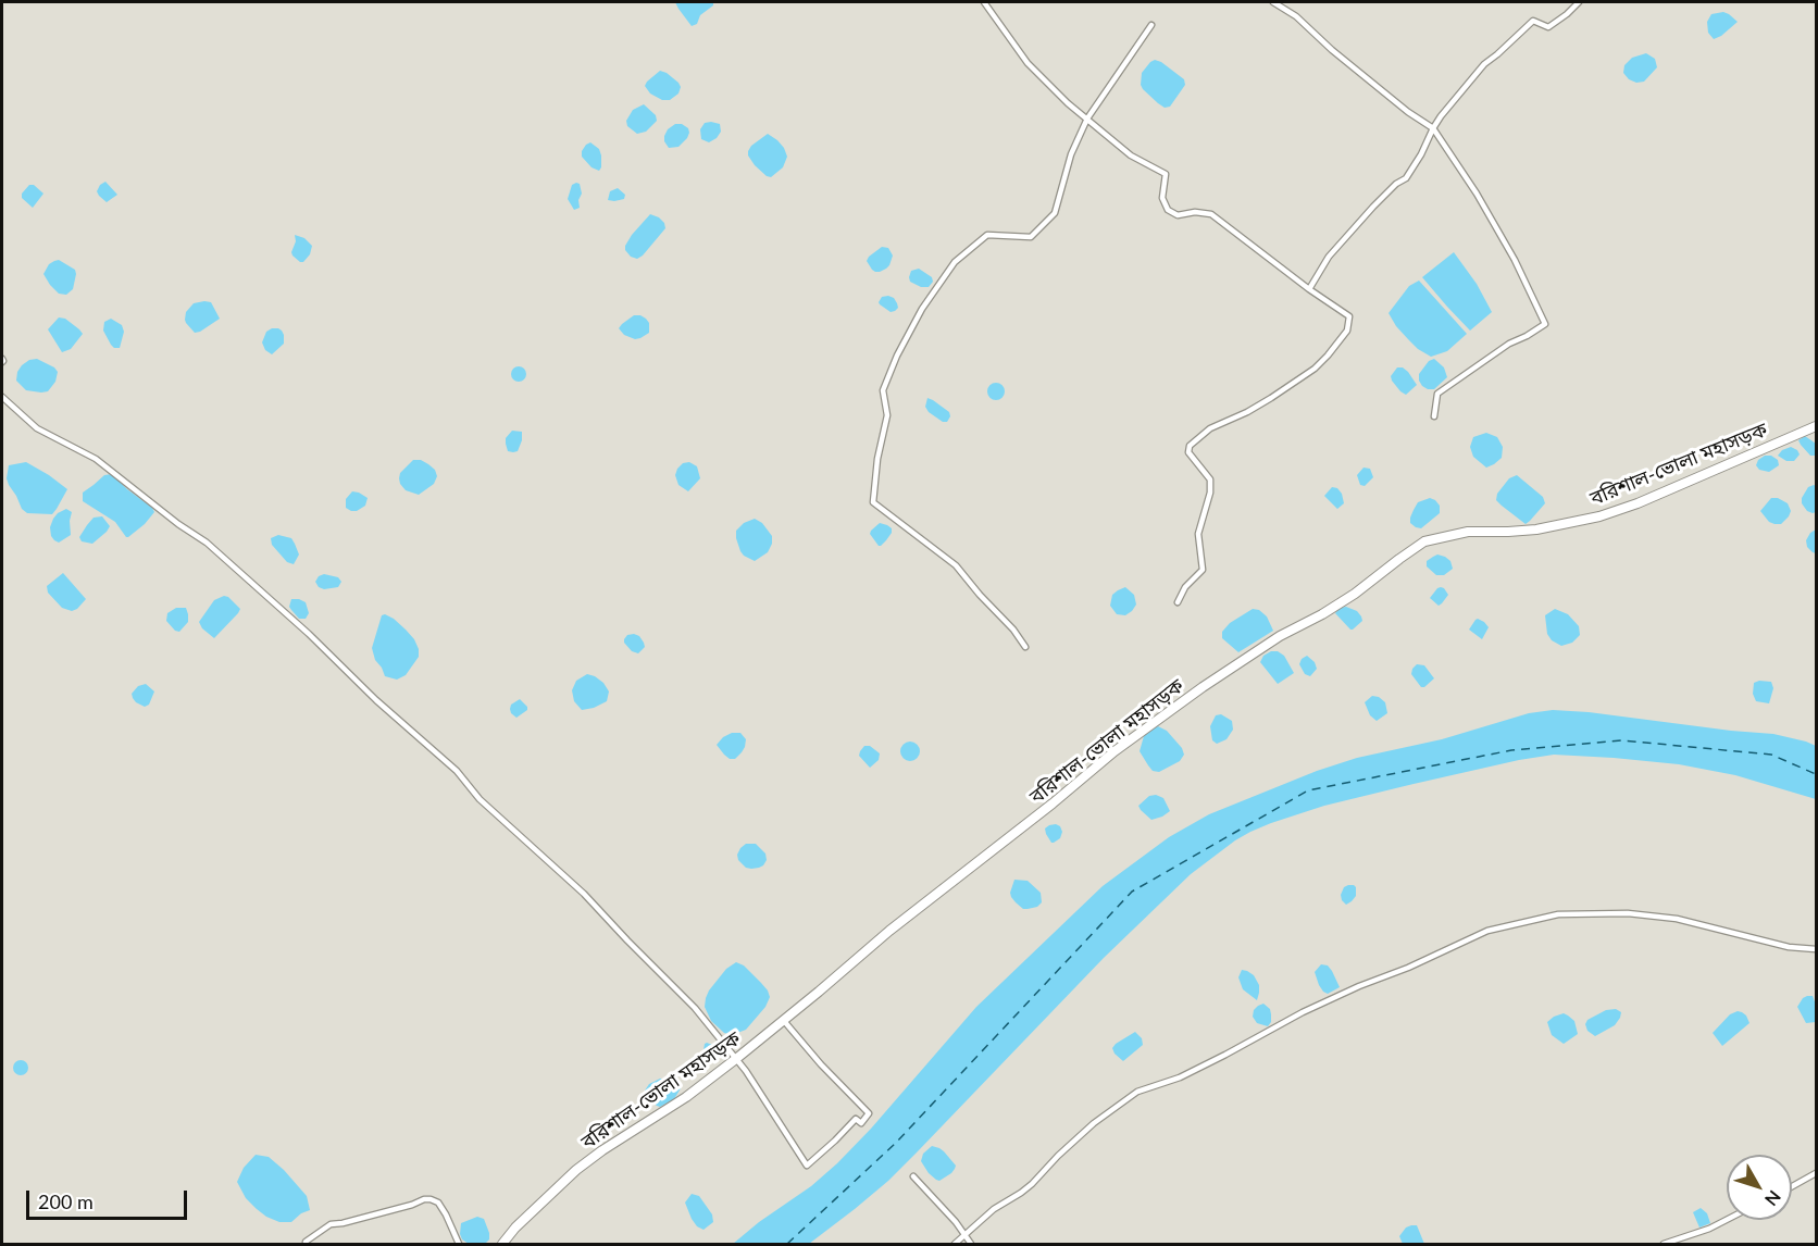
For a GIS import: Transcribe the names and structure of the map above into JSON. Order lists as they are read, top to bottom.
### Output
{
  "streets": {
    "highway": ["বরিশাল-ভোলা মহাসড়ক"]
  },
  "scale_bar": "200 m",
  "north": "bottom right"
}
